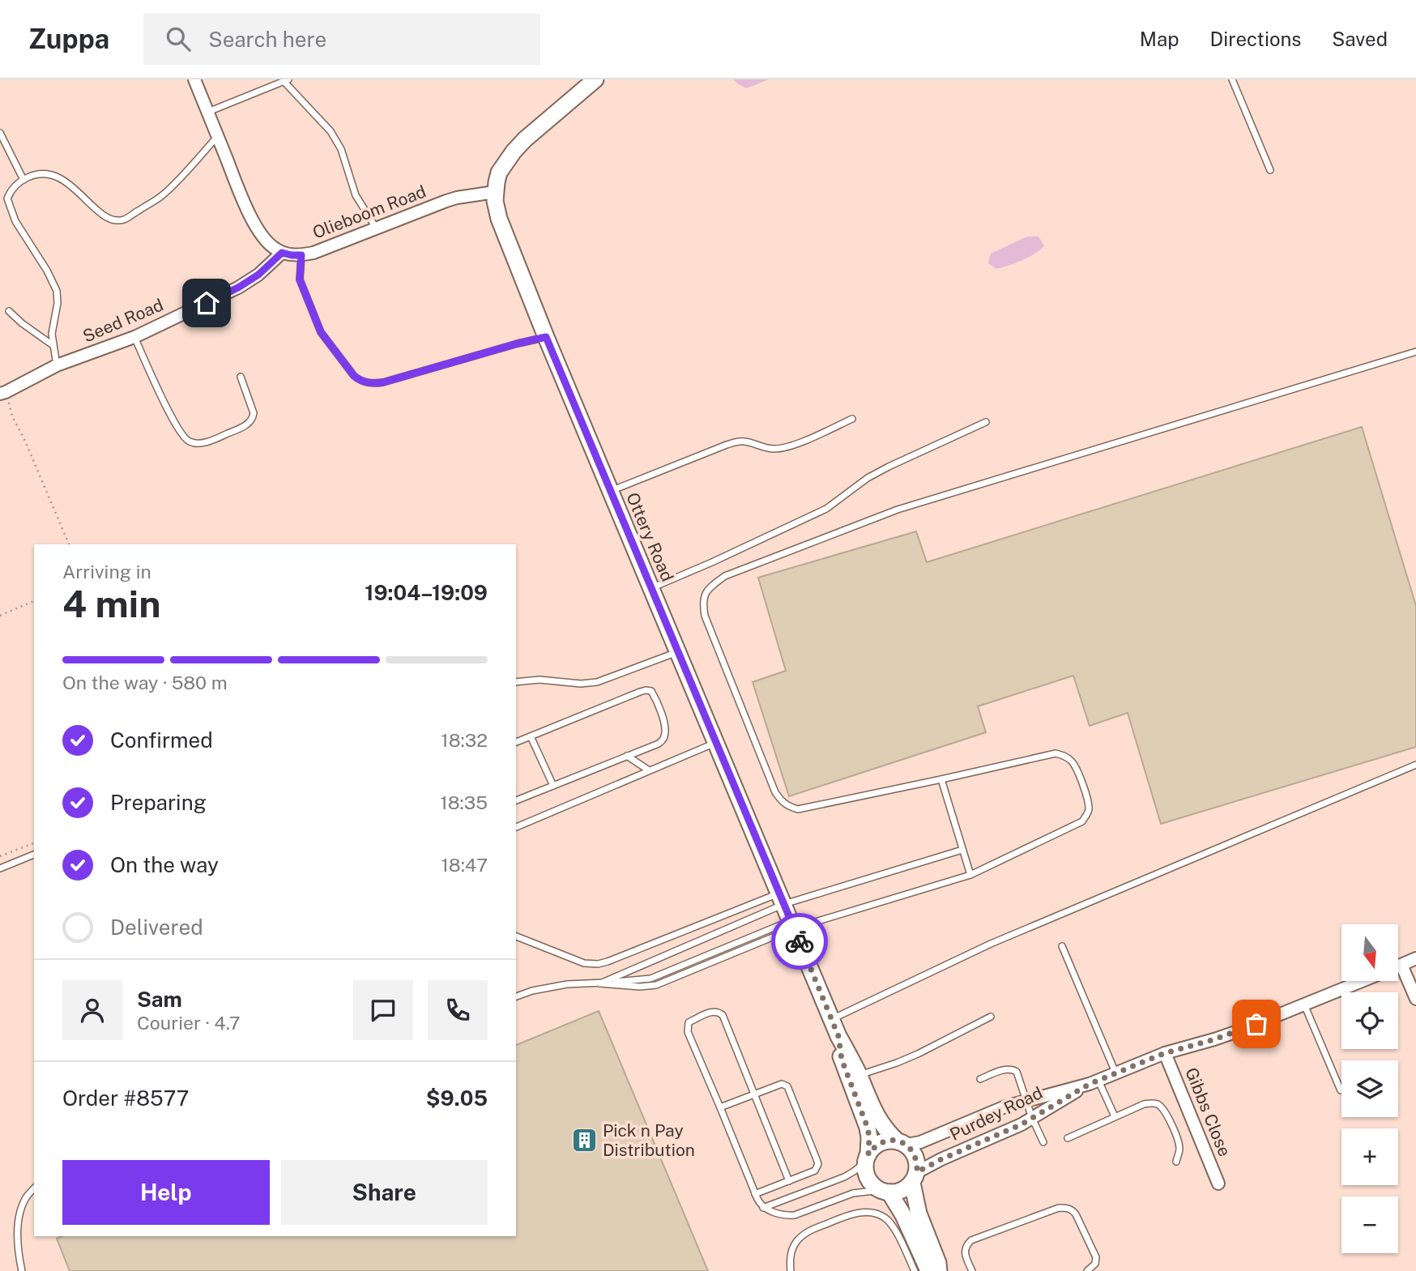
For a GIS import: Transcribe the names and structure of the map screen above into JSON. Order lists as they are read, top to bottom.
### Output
{
  "streets": {
    "street": [
      "Olieboom Road",
      "Seed Road",
      "Ottery Road",
      "Gibbs Close",
      "Purdey Road"
    ]
  },
  "crossings": [
    ["Olieboom Road", "Seed Road"],
    ["Olieboom Road", "Ottery Road"],
    ["Ottery Road", "Purdey Road"],
    ["Gibbs Close", "Purdey Road"]
  ],
  "places": {
    "building": ["Pick n Pay Distribution"]
  },
  "north": "bottom",
  "page": {
    "header": "Zuppa",
    "search": "Search here",
    "nav": ["Map", "Directions", "Saved"],
    "heading": ["4 min", "Arriving in", "19:04–19:09"],
    "panel": [
      "Sam",
      "Courier · 4.7",
      "Order #8577",
      "$9.05"
    ],
    "bar": "On the way · 580 m",
    "list": [
      ["Confirmed", "18:32"],
      ["Preparing", "18:35"],
      ["On the way", "18:47"],
      "Delivered"
    ],
    "map_buttons": ["+", "−"],
    "buttons": ["Help", "Share"]
  }
}
